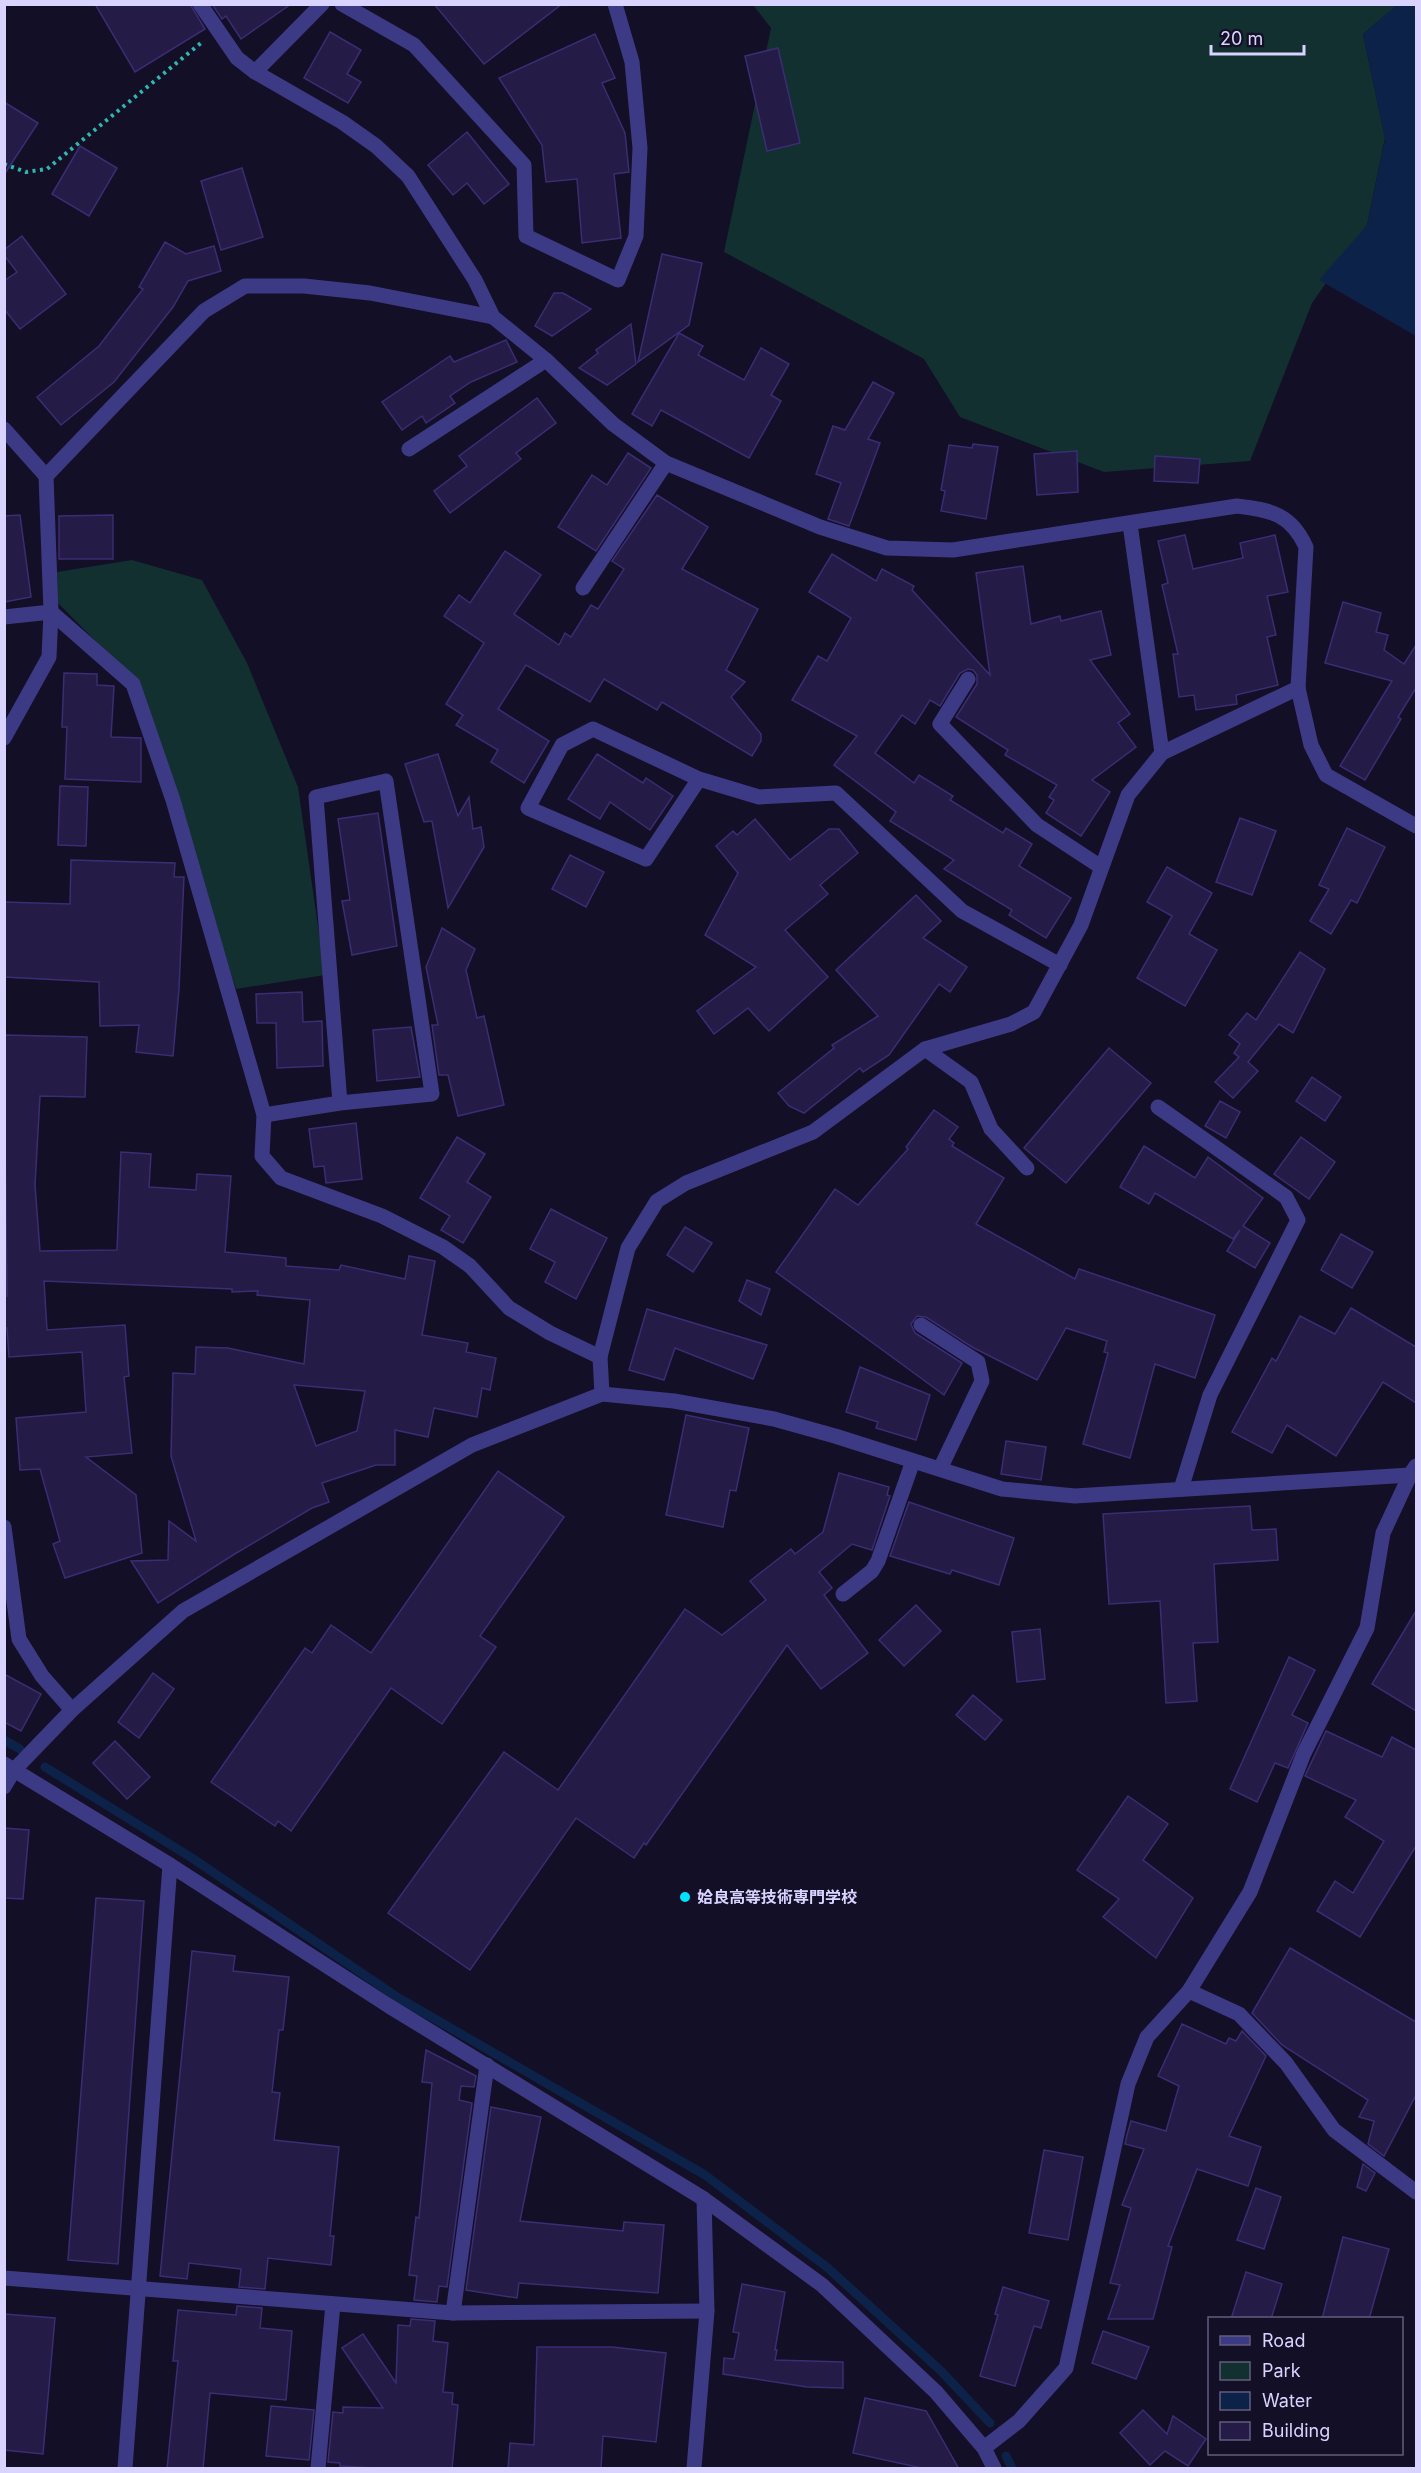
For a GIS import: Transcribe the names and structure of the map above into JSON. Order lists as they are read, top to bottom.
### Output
{
  "places": ["姶良高等技術専門学校"],
  "legend": [
    "Road",
    "Park",
    "Water",
    "Building"
  ],
  "scale_bar": "20 m"
}
